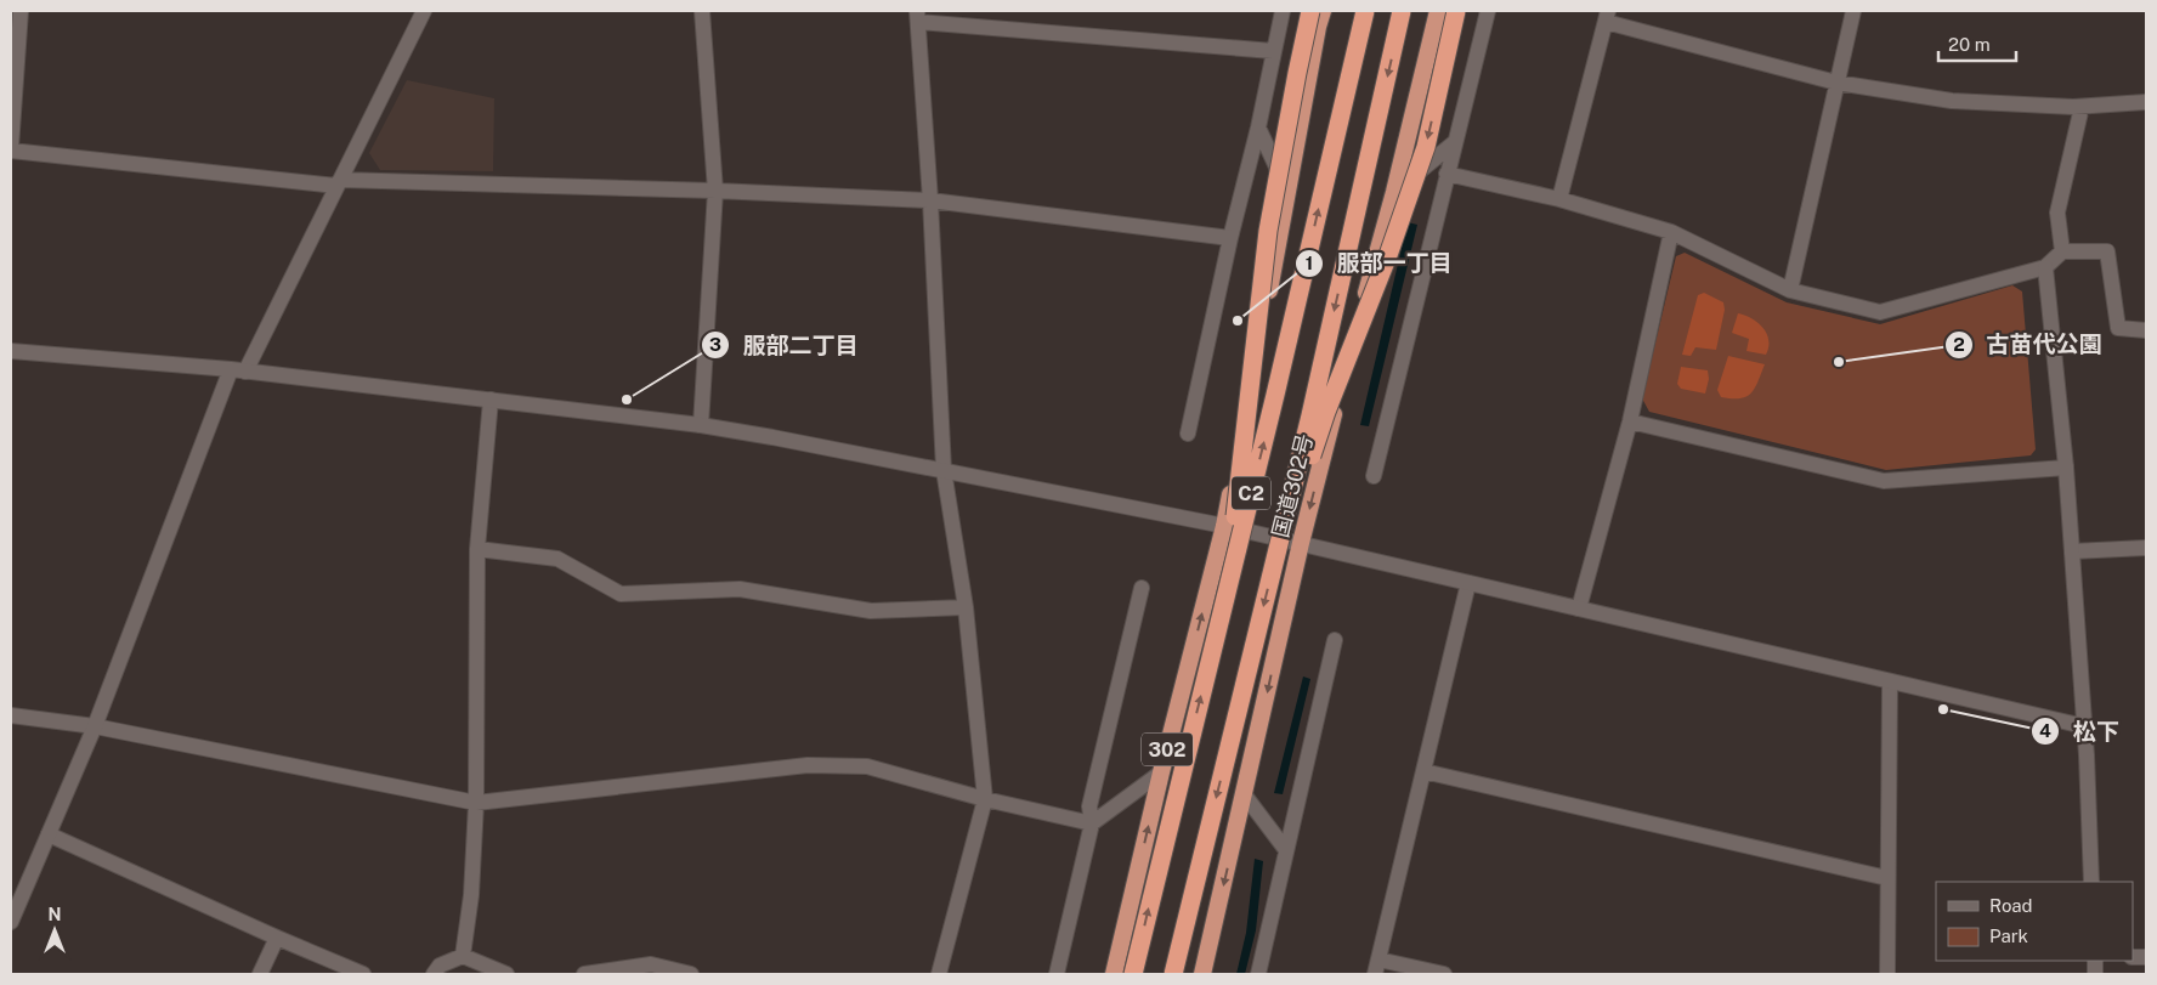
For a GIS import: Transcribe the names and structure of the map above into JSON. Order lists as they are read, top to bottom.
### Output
{
  "streets": {
    "highway": ["国道302号", "C2", "302"]
  },
  "places": [
    "服部一丁目",
    "古苗代公園",
    "服部二丁目",
    "松下"
  ],
  "legend": ["Road", "Park"],
  "scale_bar": "20 m",
  "north": "top"
}
